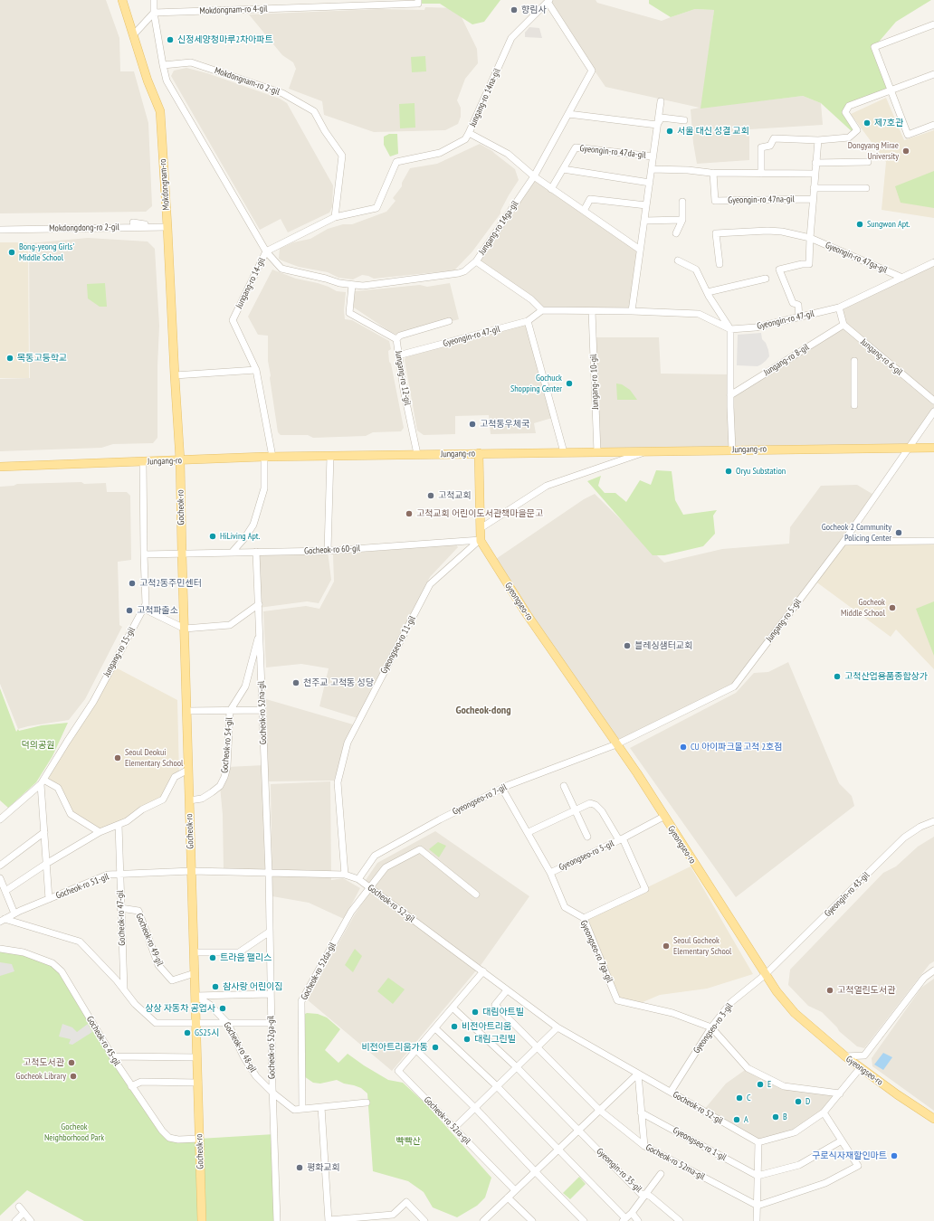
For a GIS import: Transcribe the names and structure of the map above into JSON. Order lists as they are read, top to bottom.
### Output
{
  "streets": {
    "main road": [
      "Mokdongnam-ro",
      "Jungang-ro",
      "Gocheok-ro",
      "Gyeongseo-ro"
    ],
    "street": [
      "Mokdongnam-ro 4-gil",
      "Mokdongnam-ro 2-gil",
      "Jungang-ro 14na-gil",
      "Gyeongin-ro 47da-gil",
      "Gyeongin-ro 47na-gil",
      "Mokdongdong-ro 2-gil",
      "Jungang-ro 14ga-gil",
      "Gyeongin-ro 47ga-gil",
      "Jungang-ro 14-gil",
      "Gyeongin-ro 47-gil",
      "Jungang-ro 6-gil",
      "Jungang-ro 8-gil",
      "Jungang-ro 12-gil",
      "Jungang-ro 10-gil",
      "Gocheok-ro 60-gil",
      "Jungang-ro 5-gil",
      "Gyeongseo-ro 11-gil",
      "Jungang-ro 15-gil",
      "Gocheok-ro 52na-gil",
      "Gocheok-ro 54-gil",
      "Gyeongseo-ro 7-gil",
      "Gyeongseo-ro 5-gil",
      "Gocheok-ro 51-gil",
      "Gyeongin-ro 43-gil",
      "Gocheok-ro 52-gil",
      "Gocheok-ro 47-gil",
      "Gocheok-ro 49-gil",
      "Gyeongseo-ro 7ga-gil",
      "Gocheok-ro 52da-gil",
      "Gyeongseo-ro 3-gil",
      "Gocheok-ro 45-gil",
      "Gocheok-ro 48-gil",
      "Gocheok-ro 52ga-gil",
      "Gocheok-ro 52ra-gil",
      "Gyeongseo-ro 1-gil",
      "Gocheok-ro 52ma-gil",
      "Gyeongin-ro 35-gil"
    ]
  },
  "crossings": [
    ["Mokdongnam-ro 2-gil", "Jungang-ro 14-gil"],
    ["Jungang-ro 14na-gil", "Jungang-ro 14ga-gil"],
    ["Gyeongin-ro 47da-gil", "Gyeongin-ro 47-gil"],
    ["Mokdongnam-ro", "Mokdongdong-ro 2-gil"],
    ["Mokdongnam-ro", "Jungang-ro"],
    ["Mokdongnam-ro", "Gocheok-ro"],
    ["Jungang-ro 14ga-gil", "Jungang-ro 14-gil"],
    ["Jungang-ro 14ga-gil", "Jungang-ro 12-gil"],
    ["Gyeongin-ro 47ga-gil", "Gyeongin-ro 47-gil"],
    ["Jungang-ro 14-gil", "Jungang-ro"],
    ["Jungang-ro 14-gil", "Gocheok-ro 60-gil"],
    ["Gyeongin-ro 47-gil", "Jungang-ro 12-gil"],
    ["Gyeongin-ro 47-gil", "Jungang-ro 10-gil"],
    ["Jungang-ro 6-gil", "Jungang-ro 8-gil"],
    ["Jungang-ro 12-gil", "Jungang-ro"],
    ["Jungang-ro 10-gil", "Jungang-ro"],
    ["Jungang-ro", "Gocheok-ro"],
    ["Jungang-ro", "Jungang-ro 5-gil"],
    ["Jungang-ro", "Jungang-ro 15-gil"],
    ["Gocheok-ro", "Gocheok-ro 60-gil"],
    ["Gocheok-ro", "Gocheok-ro 54-gil"],
    ["Gocheok-ro", "Gocheok-ro 51-gil"],
    ["Gocheok-ro", "Gocheok-ro 52-gil"],
    ["Gocheok-ro", "Gocheok-ro 49-gil"],
    ["Gocheok-ro", "Gocheok-ro 45-gil"],
    ["Gocheok-ro", "Gocheok-ro 48-gil"],
    ["Gocheok-ro 60-gil", "Gyeongseo-ro"],
    ["Gocheok-ro 60-gil", "Gyeongseo-ro 11-gil"],
    ["Gocheok-ro 60-gil", "Gocheok-ro 52na-gil"],
    ["Gyeongseo-ro", "Jungang-ro 5-gil"],
    ["Gyeongseo-ro", "Gyeongseo-ro 11-gil"],
    ["Gyeongseo-ro", "Gyeongseo-ro 7-gil"],
    ["Gyeongseo-ro", "Gyeongseo-ro 5-gil"],
    ["Gyeongseo-ro", "Gyeongin-ro 43-gil"],
    ["Gyeongseo-ro", "Gyeongseo-ro 3-gil"],
    ["Jungang-ro 5-gil", "Gyeongseo-ro 7-gil"],
    ["Gyeongseo-ro 11-gil", "Gocheok-ro 52-gil"],
    ["Gocheok-ro 52na-gil", "Gocheok-ro 54-gil"],
    ["Gocheok-ro 52na-gil", "Gocheok-ro 52-gil"],
    ["Gocheok-ro 52na-gil", "Gocheok-ro 52ga-gil"],
    ["Gyeongseo-ro 7-gil", "Gocheok-ro 52-gil"],
    ["Gyeongseo-ro 7-gil", "Gyeongseo-ro 7ga-gil"],
    ["Gyeongseo-ro 5-gil", "Gyeongseo-ro 7ga-gil"],
    ["Gocheok-ro 51-gil", "Gocheok-ro 52-gil"],
    ["Gocheok-ro 51-gil", "Gocheok-ro 47-gil"],
    ["Gyeongin-ro 43-gil", "Gyeongseo-ro 3-gil"],
    ["Gocheok-ro 52-gil", "Gocheok-ro 52da-gil"],
    ["Gocheok-ro 52-gil", "Gyeongseo-ro 3-gil"],
    ["Gocheok-ro 52-gil", "Gocheok-ro 52ga-gil"],
    ["Gocheok-ro 52-gil", "Gocheok-ro 52ra-gil"],
    ["Gocheok-ro 47-gil", "Gocheok-ro 49-gil"],
    ["Gyeongseo-ro 7ga-gil", "Gyeongseo-ro 3-gil"],
    ["Gocheok-ro 52da-gil", "Gocheok-ro 48-gil"],
    ["Gocheok-ro 48-gil", "Gocheok-ro 52ga-gil"]
  ],
  "districts": ["Gocheok-dong"],
  "parks": ["덕의공원", "Gocheok Neighborhood Park", "빡빡산"],
  "places": [
    "향림사",
    "신정세양청마루2차아파트",
    "제7호관",
    "서울 대신 성결 교회",
    "Dongyang Mirae University",
    "Sungwon Apt.",
    "Bong-yeong Girls' Middle School",
    "목동고등학교",
    "Gochuck Shopping Center",
    "고척동우체국",
    "Oryu Substation",
    "고척교회",
    "고척교회 어린이도서관책마을문고",
    "Gocheok 2 Community Policing Center",
    "HiLiving Apt.",
    "고척2동주민센터",
    "Gocheok Middle School",
    "고척파출소",
    "블레싱샘터교회",
    "고척산업용품종합상가",
    "천주교 고척동 성당",
    "CU 아이파크몰고척 2호점",
    "Seoul Deokui Elementary School",
    "Seoul Gocheok Elementary School",
    "트라움 팰리스",
    "참사랑 어린이집",
    "고척열린도서관",
    "상상 자동차 공업사",
    "대림아트빌",
    "비전아트리움",
    "GS25시",
    "대림그린빌",
    "비전아트리움가동",
    "고척도서관",
    "Gocheok Library",
    "E",
    "C",
    "D",
    "B",
    "A",
    "구로식자재할인마트",
    "평화교회"
  ]
}
